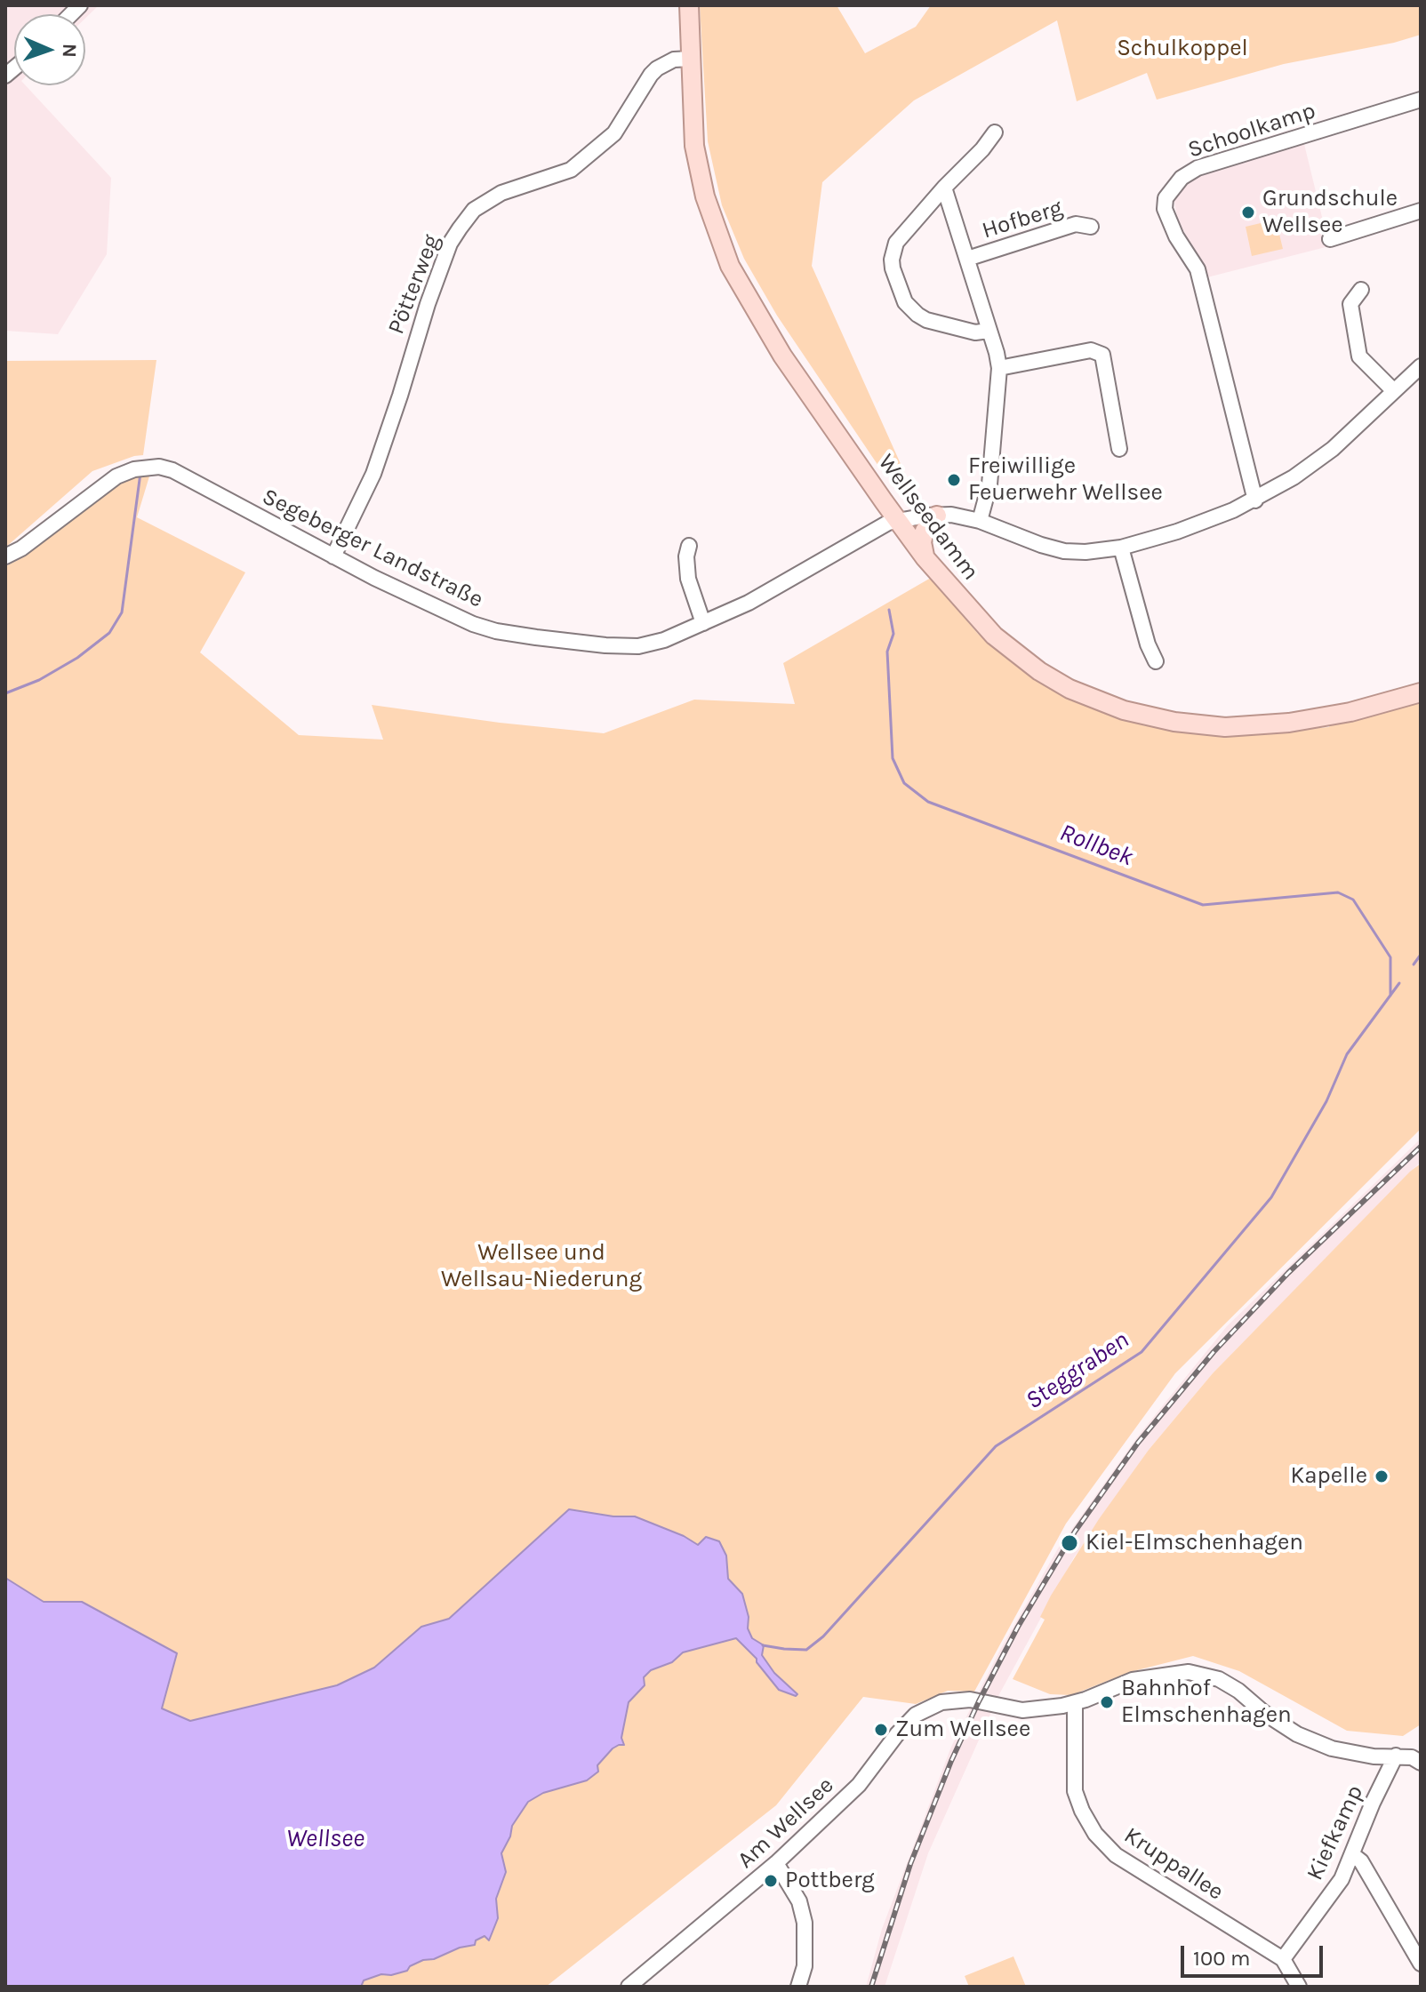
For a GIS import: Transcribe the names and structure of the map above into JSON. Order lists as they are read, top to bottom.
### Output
{
  "streets": {
    "main road": ["Wellseedamm"],
    "street": [
      "Schoolkamp",
      "Hofberg",
      "Pötterweg",
      "Segeberger Landstraße",
      "Am Wellsee",
      "Kiefkamp",
      "Kruppallee"
    ]
  },
  "crossings": [
    ["Schoolkamp", "Segeberger Landstraße"],
    ["Pötterweg", "Wellseedamm"],
    ["Pötterweg", "Segeberger Landstraße"],
    ["Wellseedamm", "Segeberger Landstraße"],
    ["Am Wellsee", "Kruppallee"],
    ["Kiefkamp", "Kruppallee"]
  ],
  "water": ["Rollbek", "Steggraben", "Wellsee"],
  "parks": ["Schulkoppel", "Wellsee und Wellsau-Niederung"],
  "places": [
    "Grundschule Wellsee",
    "Freiwillige Feuerwehr Wellsee",
    "Kapelle",
    "Kiel-Elmschenhagen",
    "Bahnhof Elmschenhagen",
    "Zum Wellsee",
    "Pottberg"
  ],
  "scale_bar": "100 m",
  "north": "right"
}
